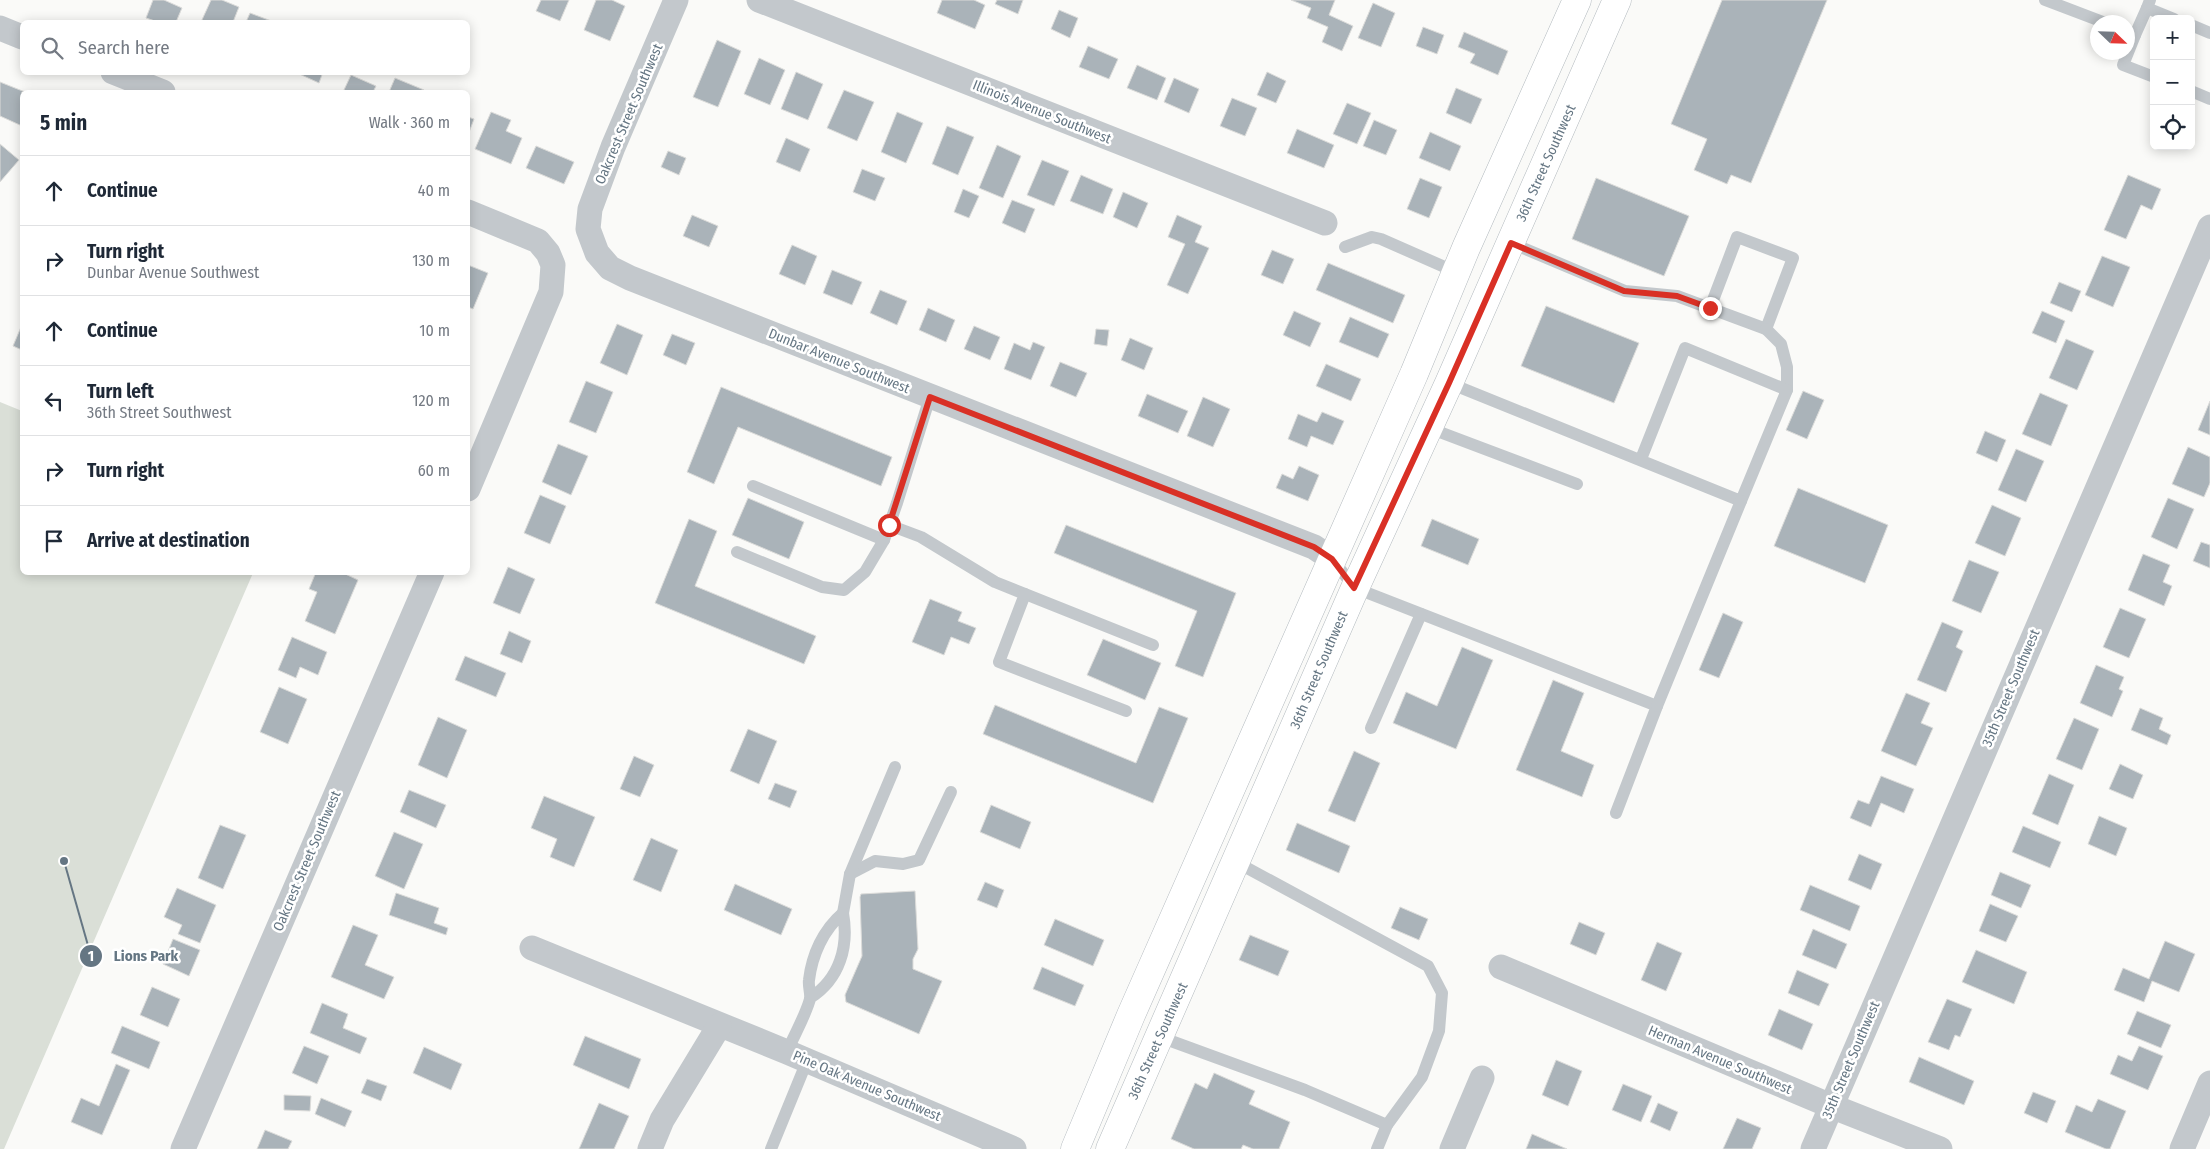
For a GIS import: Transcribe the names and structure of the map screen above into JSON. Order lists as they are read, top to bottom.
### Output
{
  "streets": {
    "street": [
      "Illinois Avenue Southwest",
      "Oakcrest Street Southwest",
      "36th Street Southwest",
      "Dunbar Avenue Southwest",
      "35th Street Southwest",
      "Herman Avenue Southwest",
      "Pine Oak Avenue Southwest"
    ]
  },
  "crossings": [
    ["Oakcrest Street Southwest", "Dunbar Avenue Southwest"],
    ["35th Street Southwest", "Herman Avenue Southwest"]
  ],
  "places": ["Lions Park"],
  "north": "bottom right",
  "page": {
    "map_buttons": ["+", "−"],
    "search": "Search here",
    "heading": ["5 min", "Walk · 360 m"],
    "list": [
      ["Continue", "40 m"],
      ["Turn right", "Dunbar Avenue Southwest", "130 m"],
      ["Continue", "10 m"],
      ["Turn left", "36th Street Southwest", "120 m"],
      ["Turn right", "60 m"],
      "Arrive at destination"
    ]
  }
}
